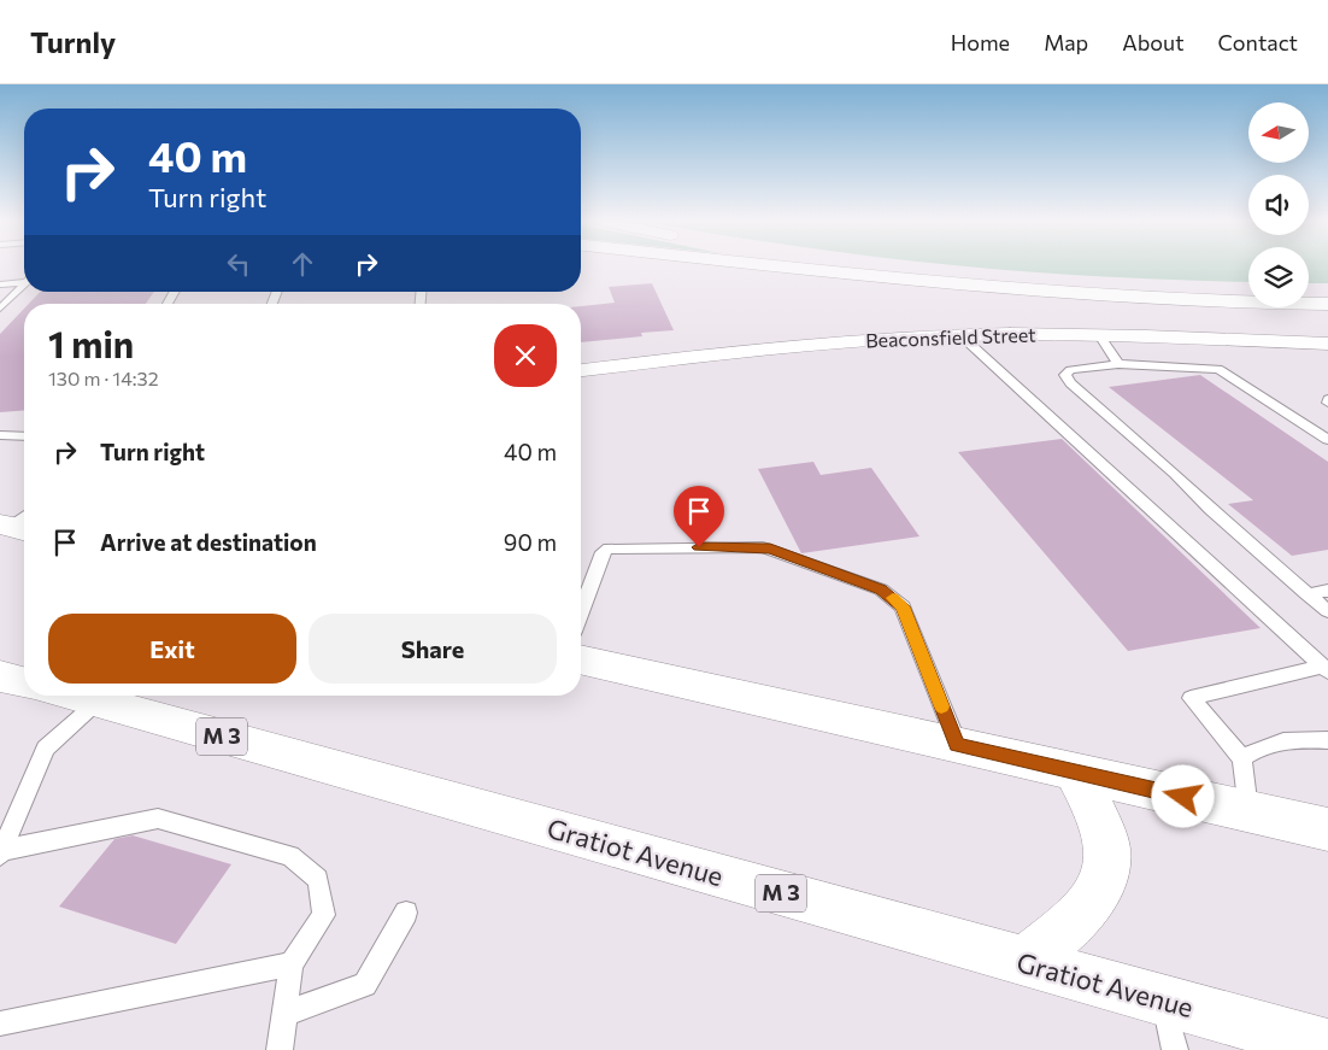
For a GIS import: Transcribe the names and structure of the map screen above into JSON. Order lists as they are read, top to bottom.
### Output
{
  "streets": {
    "main road": ["M 3", "Gratiot Avenue"],
    "street": ["Beaconsfield Street"]
  },
  "north": "left",
  "page": {
    "header": "Turnly",
    "nav": [
      "Home",
      "Map",
      "About",
      "Contact"
    ],
    "turn": ["40 m", "Turn right"],
    "heading": ["1 min", "130 m · 14:32"],
    "list": [
      {
        "name": "Turn right",
        "value": "40 m"
      },
      {
        "name": "Arrive at destination",
        "value": "90 m"
      }
    ],
    "buttons": ["Exit", "Share"]
  }
}
